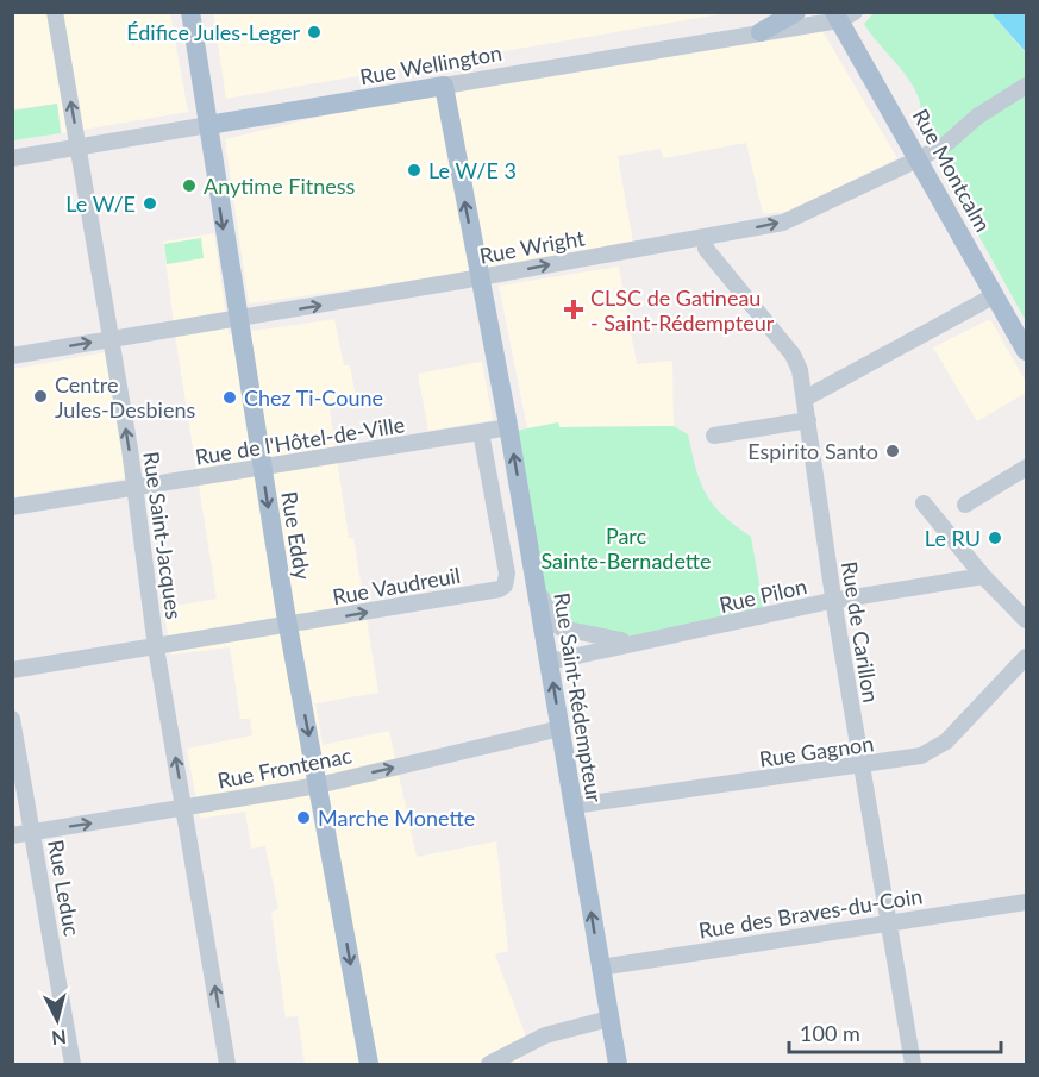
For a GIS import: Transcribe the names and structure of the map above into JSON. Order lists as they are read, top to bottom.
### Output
{
  "streets": {
    "main road": [
      "Rue Wellington",
      "Rue Montcalm",
      "Rue Eddy",
      "Rue Saint-Rédempteur"
    ],
    "street": [
      "Rue Wright",
      "Rue de l'Hôtel-de-Ville",
      "Rue Saint-Jacques",
      "Rue Vaudreuil",
      "Rue Pilon",
      "Rue de Carillon",
      "Rue Gagnon",
      "Rue Frontenac",
      "Rue Leduc",
      "Rue des Braves-du-Coin"
    ]
  },
  "crossings": [
    ["Rue Wellington", "Rue Montcalm"],
    ["Rue Wellington", "Rue Saint-Jacques"],
    ["Rue Wellington", "Rue Eddy"],
    ["Rue Wellington", "Rue Saint-Rédempteur"],
    ["Rue Montcalm", "Rue Wright"],
    ["Rue Wright", "Rue Saint-Jacques"],
    ["Rue Wright", "Rue Eddy"],
    ["Rue Wright", "Rue de Carillon"],
    ["Rue Wright", "Rue Saint-Rédempteur"],
    ["Rue de l'Hôtel-de-Ville", "Rue Saint-Jacques"],
    ["Rue de l'Hôtel-de-Ville", "Rue Eddy"],
    ["Rue de l'Hôtel-de-Ville", "Rue Vaudreuil"],
    ["Rue de l'Hôtel-de-Ville", "Rue Saint-Rédempteur"],
    ["Rue Saint-Jacques", "Rue Vaudreuil"],
    ["Rue Saint-Jacques", "Rue Frontenac"],
    ["Rue Eddy", "Rue Vaudreuil"],
    ["Rue Eddy", "Rue Frontenac"],
    ["Rue Pilon", "Rue de Carillon"],
    ["Rue Pilon", "Rue Saint-Rédempteur"],
    ["Rue de Carillon", "Rue Gagnon"],
    ["Rue de Carillon", "Rue des Braves-du-Coin"],
    ["Rue Saint-Rédempteur", "Rue Gagnon"],
    ["Rue Saint-Rédempteur", "Rue Frontenac"],
    ["Rue Saint-Rédempteur", "Rue des Braves-du-Coin"],
    ["Rue Frontenac", "Rue Leduc"]
  ],
  "one_way": [
    "Rue Wright",
    "Rue Saint-Jacques",
    "Rue Eddy",
    "Rue Saint-Rédempteur",
    "Rue Frontenac"
  ],
  "parks": ["Parc Sainte-Bernadette"],
  "places": {
    "other": [
      "Édifice Jules-Leger",
      "Le W/E 3",
      "Anytime Fitness",
      "Le W/E",
      "Centre Jules-Desbiens",
      "Chez Ti-Coune",
      "Espirito Santo",
      "Le RU",
      "Marche Monette"
    ],
    "health": ["CLSC de Gatineau - Saint-Rédempteur"]
  },
  "scale_bar": "100 m",
  "north": "bottom"
}
